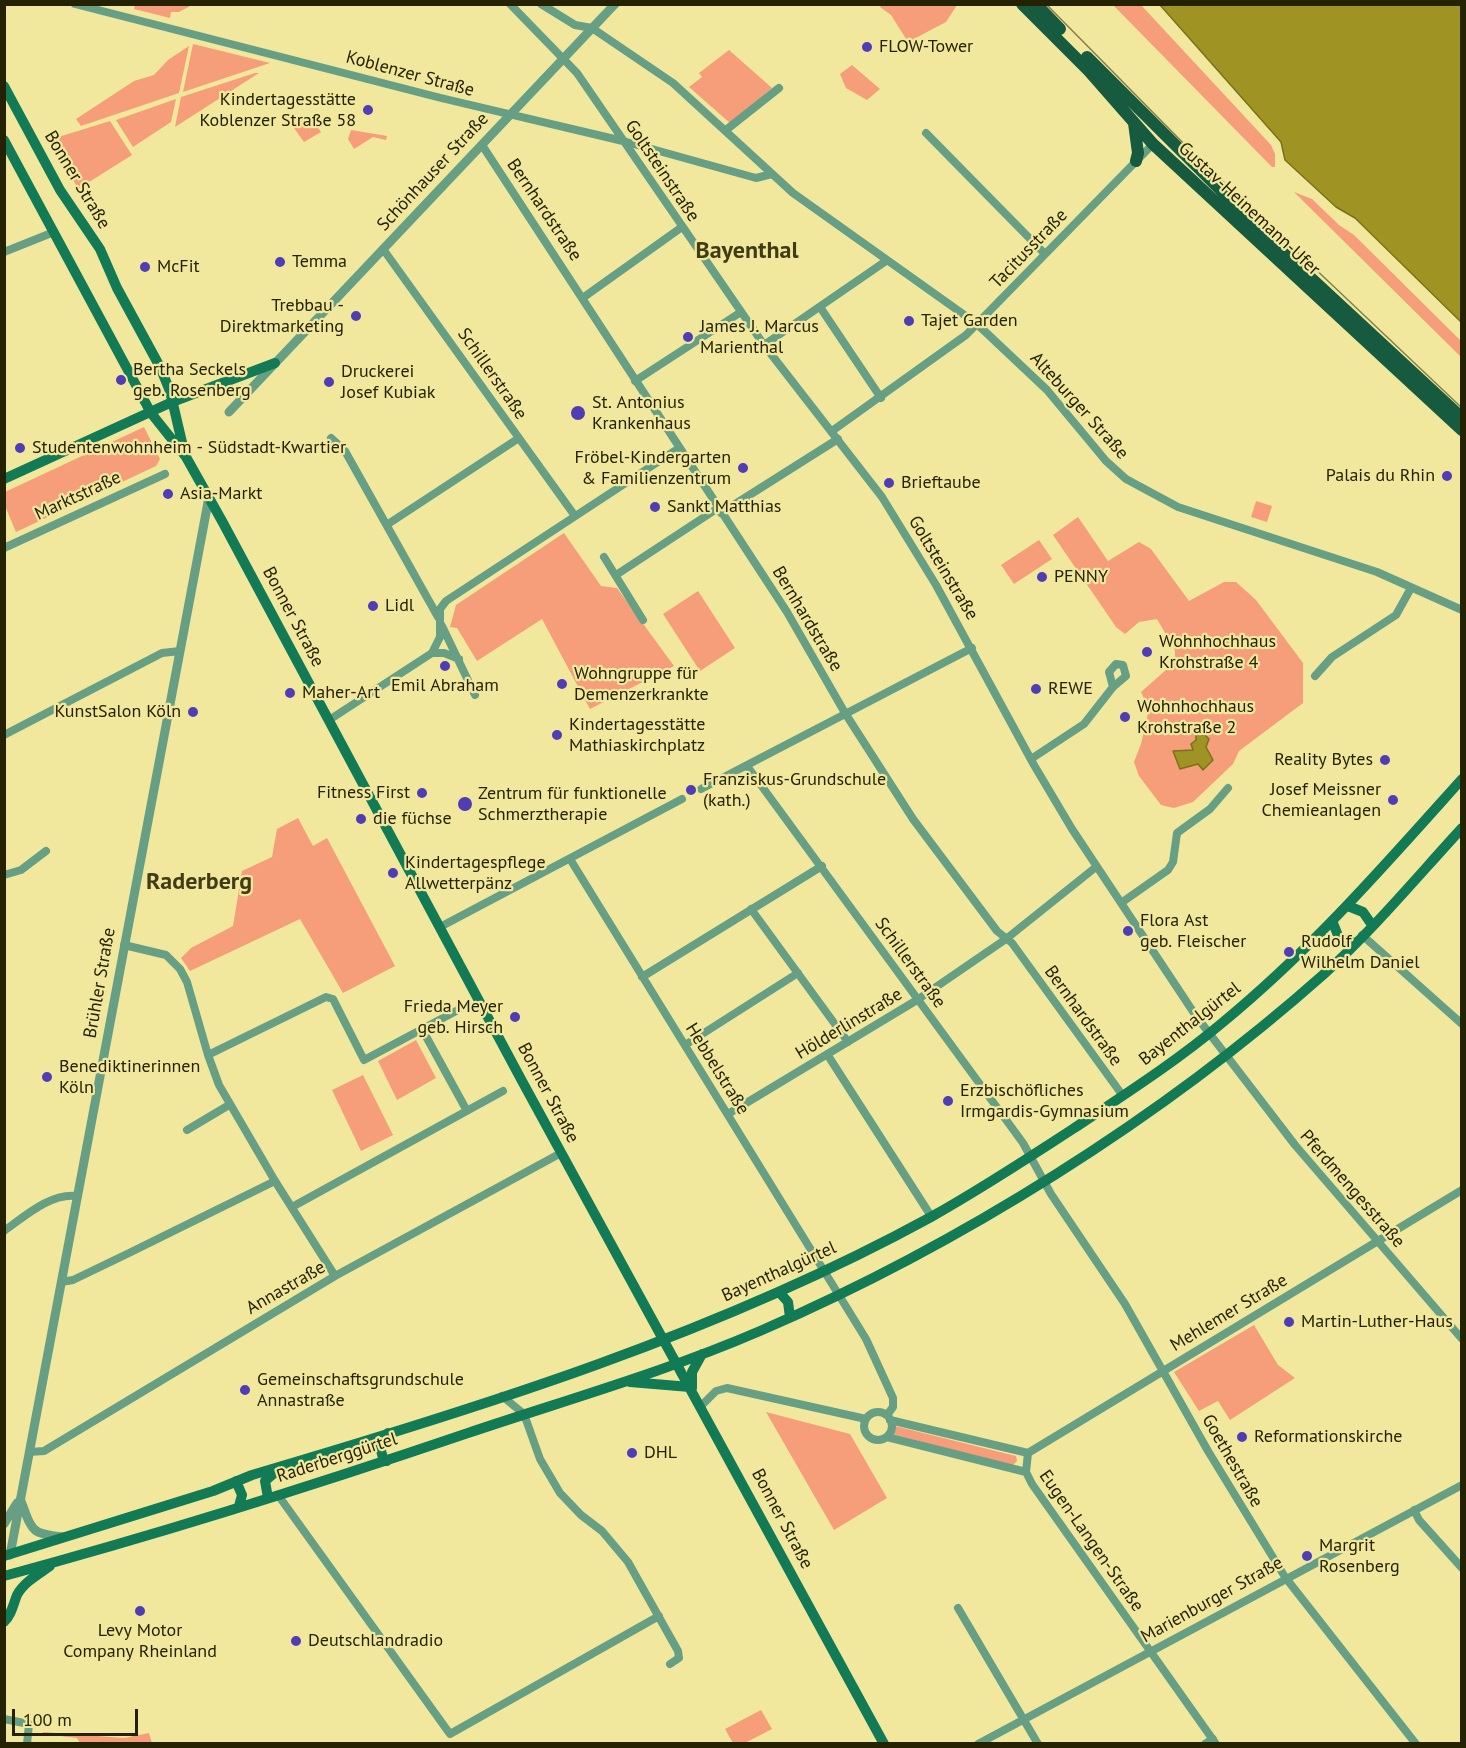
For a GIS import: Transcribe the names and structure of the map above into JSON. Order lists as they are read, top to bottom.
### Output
{
  "streets": {
    "main road": [
      "Schönhauser Straße",
      "Bonner Straße",
      "Gustav-Heinemann-Ufer",
      "Brühler Straße",
      "Bayenthalgürtel",
      "Raderberggürtel"
    ],
    "street": [
      "Koblenzer Straße",
      "Goltsteinstraße",
      "Bernhardstraße",
      "Tacitusstraße",
      "Schillerstraße",
      "Alteburger Straße",
      "Marktstraße",
      "Hölderlinstraße",
      "Hebbelstraße",
      "Pferdmengesstraße",
      "Annastraße",
      "Mehlemer Straße",
      "Goethestraße",
      "Eugen-Langen-Straße",
      "Marienburger Straße"
    ]
  },
  "crossings": [
    ["Koblenzer Straße", "Goltsteinstraße"],
    ["Koblenzer Straße", "Schönhauser Straße"],
    ["Koblenzer Straße", "Alteburger Straße"],
    ["Goltsteinstraße", "Schönhauser Straße"],
    ["Goltsteinstraße", "Tacitusstraße"],
    ["Goltsteinstraße", "Hölderlinstraße"],
    ["Goltsteinstraße", "Bayenthalgürtel"],
    ["Goltsteinstraße", "Pferdmengesstraße"],
    ["Schönhauser Straße", "Bonner Straße"],
    ["Schönhauser Straße", "Bernhardstraße"],
    ["Schönhauser Straße", "Schillerstraße"],
    ["Schönhauser Straße", "Alteburger Straße"],
    ["Bonner Straße", "Brühler Straße"],
    ["Bonner Straße", "Bayenthalgürtel"],
    ["Bonner Straße", "Annastraße"],
    ["Bonner Straße", "Raderberggürtel"],
    ["Gustav-Heinemann-Ufer", "Tacitusstraße"],
    ["Bernhardstraße", "Hölderlinstraße"],
    ["Bernhardstraße", "Bayenthalgürtel"],
    ["Tacitusstraße", "Alteburger Straße"],
    ["Schillerstraße", "Hölderlinstraße"],
    ["Schillerstraße", "Bayenthalgürtel"],
    ["Schillerstraße", "Goethestraße"],
    ["Brühler Straße", "Annastraße"],
    ["Brühler Straße", "Raderberggürtel"],
    ["Hölderlinstraße", "Hebbelstraße"],
    ["Bayenthalgürtel", "Hebbelstraße"],
    ["Bayenthalgürtel", "Raderberggürtel"],
    ["Pferdmengesstraße", "Mehlemer Straße"],
    ["Mehlemer Straße", "Goethestraße"],
    ["Goethestraße", "Marienburger Straße"],
    ["Eugen-Langen-Straße", "Marienburger Straße"]
  ],
  "districts": ["Bayenthal", "Raderberg"],
  "places": [
    "FLOW-Tower",
    "Kindertagesstätte Koblenzer Straße 58",
    "Temma",
    "McFit",
    "Trebbau - Direktmarketing",
    "Tajet Garden",
    "James J. Marcus Marienthal",
    "Bertha Seckels geb. Rosenberg",
    "Druckerei Josef Kubiak",
    "St. Antonius Krankenhaus",
    "Studentenwohnheim - Südstadt-Kwartier",
    "Fröbel-Kindergarten & Familienzentrum",
    "Palais du Rhin",
    "Brieftaube",
    "Asia-Markt",
    "Sankt Matthias",
    "PENNY",
    "Lidl",
    "Wohnhochhaus Krohstraße 4",
    "Emil Abraham",
    "Wohngruppe für Demenzerkrankte",
    "REWE",
    "Maher-Art",
    "KunstSalon Köln",
    "Wohnhochhaus Krohstraße 2",
    "Kindertagesstätte Mathiaskirchplatz",
    "Reality Bytes",
    "Franziskus-Grundschule (kath.)",
    "Fitness First",
    "Josef Meissner Chemieanlagen",
    "Zentrum für funktionelle Schmerztherapie",
    "die füchse",
    "Kindertagespflege Allwetterpänz",
    "Flora Ast geb. Fleischer",
    "Rudolf Wilhelm Daniel",
    "Frieda Meyer geb. Hirsch",
    "Benediktinerinnen Köln",
    "Erzbischöfliches Irmgardis-Gymnasium",
    "Martin-Luther-Haus",
    "Gemeinschaftsgrundschule Annastraße",
    "Reformationskirche",
    "DHL",
    "Margrit Rosenberg",
    "Levy Motor Company Rheinland",
    "Deutschlandradio"
  ],
  "scale_bar": "100 m"
}
